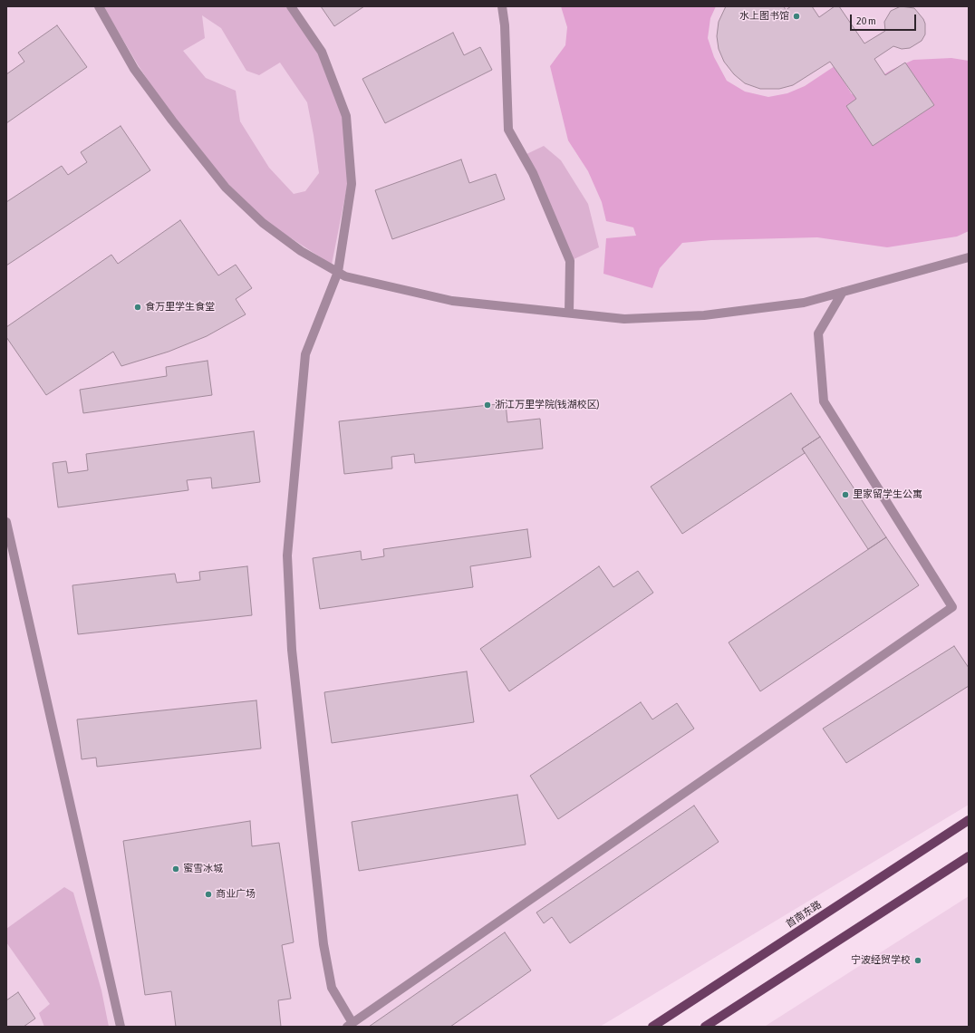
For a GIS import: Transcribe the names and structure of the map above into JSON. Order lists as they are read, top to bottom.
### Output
{
  "streets": {
    "main road": ["首南东路"]
  },
  "places": [
    "水上图书馆",
    "食万里学生食堂",
    "浙江万里学院(钱湖校区)",
    "里家留学生公寓",
    "蜜雪冰城",
    "商业广场",
    "宁波经贸学校"
  ],
  "scale_bar": "20 m"
}
